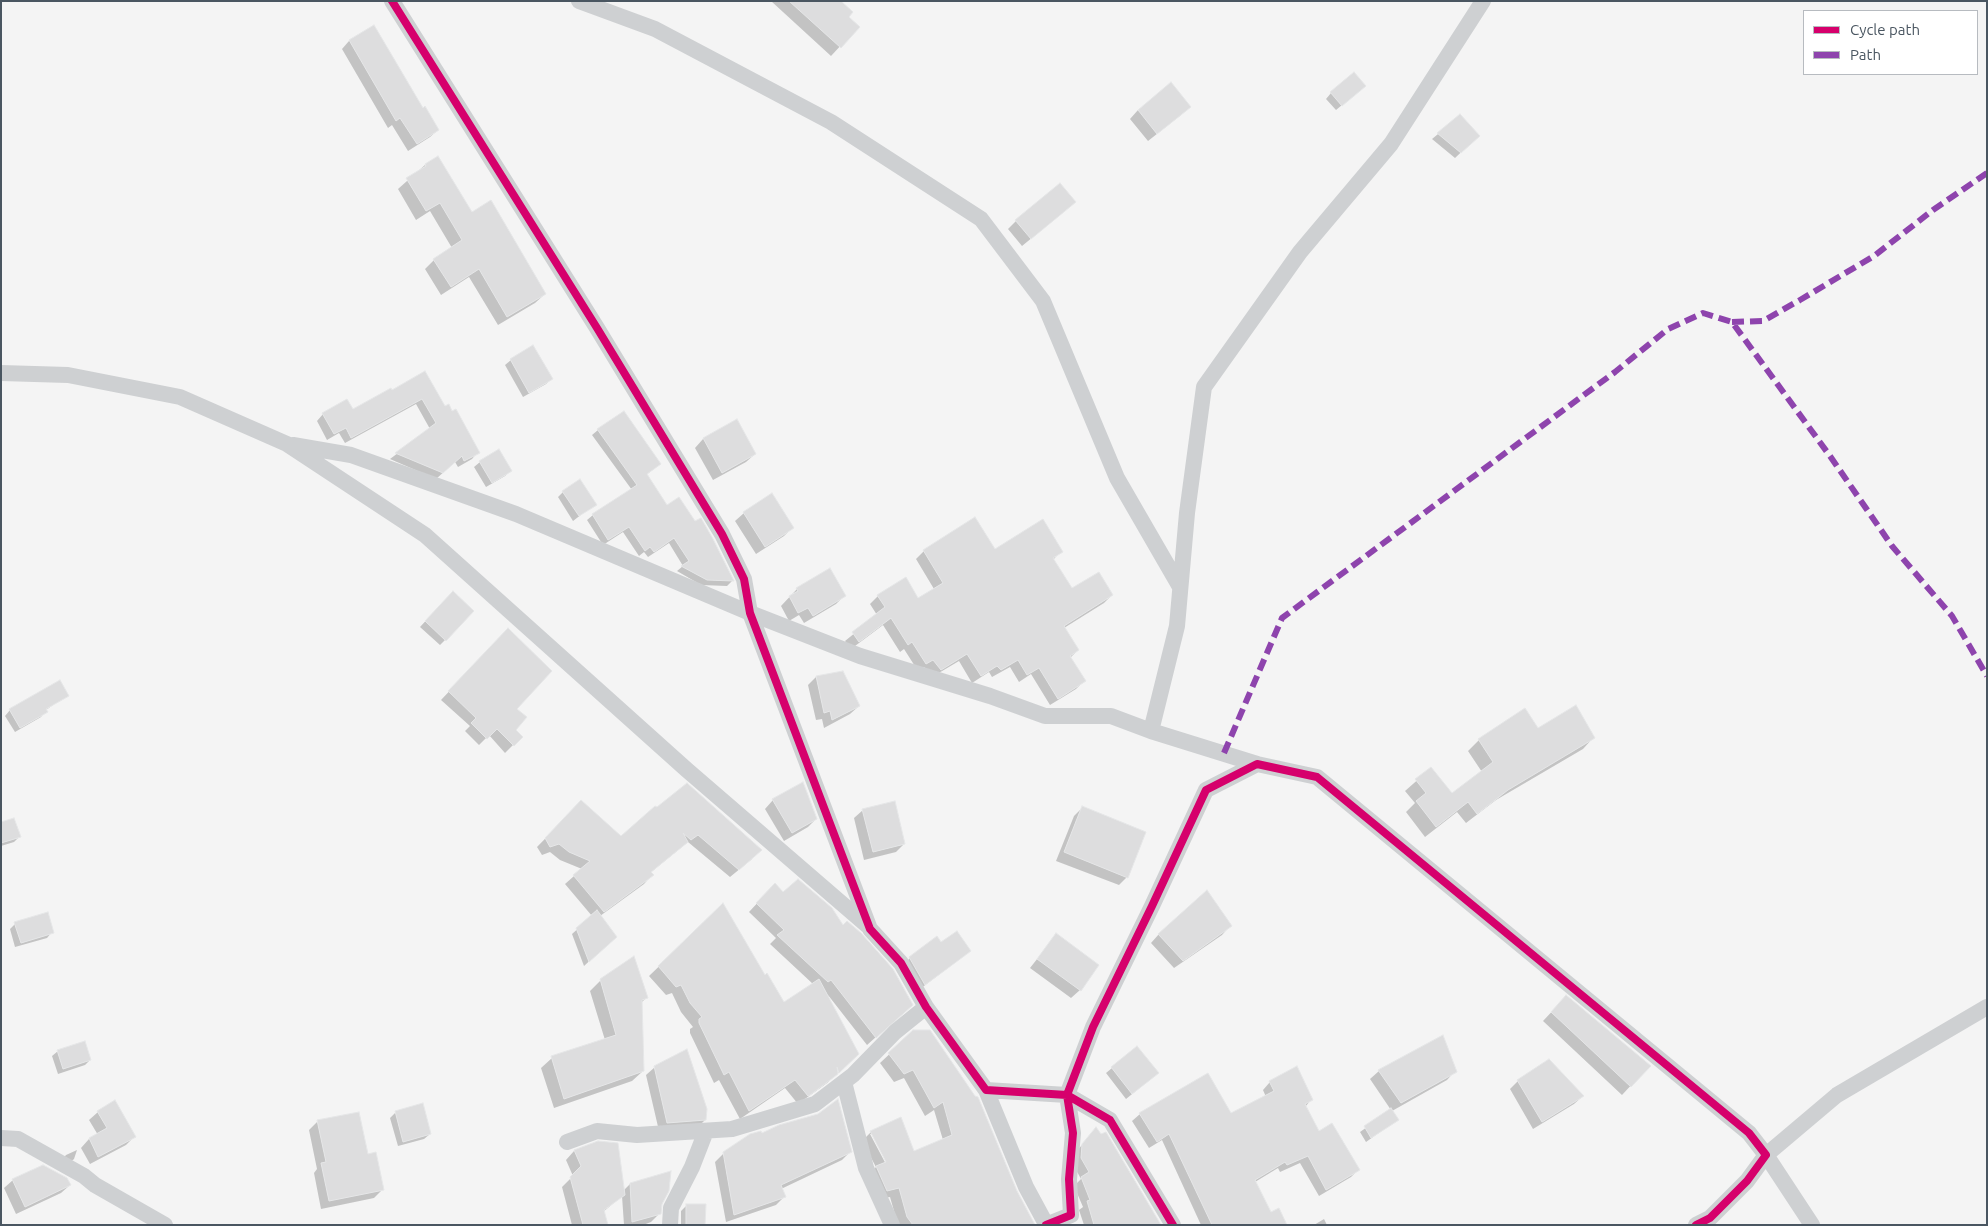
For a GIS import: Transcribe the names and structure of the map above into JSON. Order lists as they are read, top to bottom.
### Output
{
  "legend": ["Cycle path", "Path"]
}
